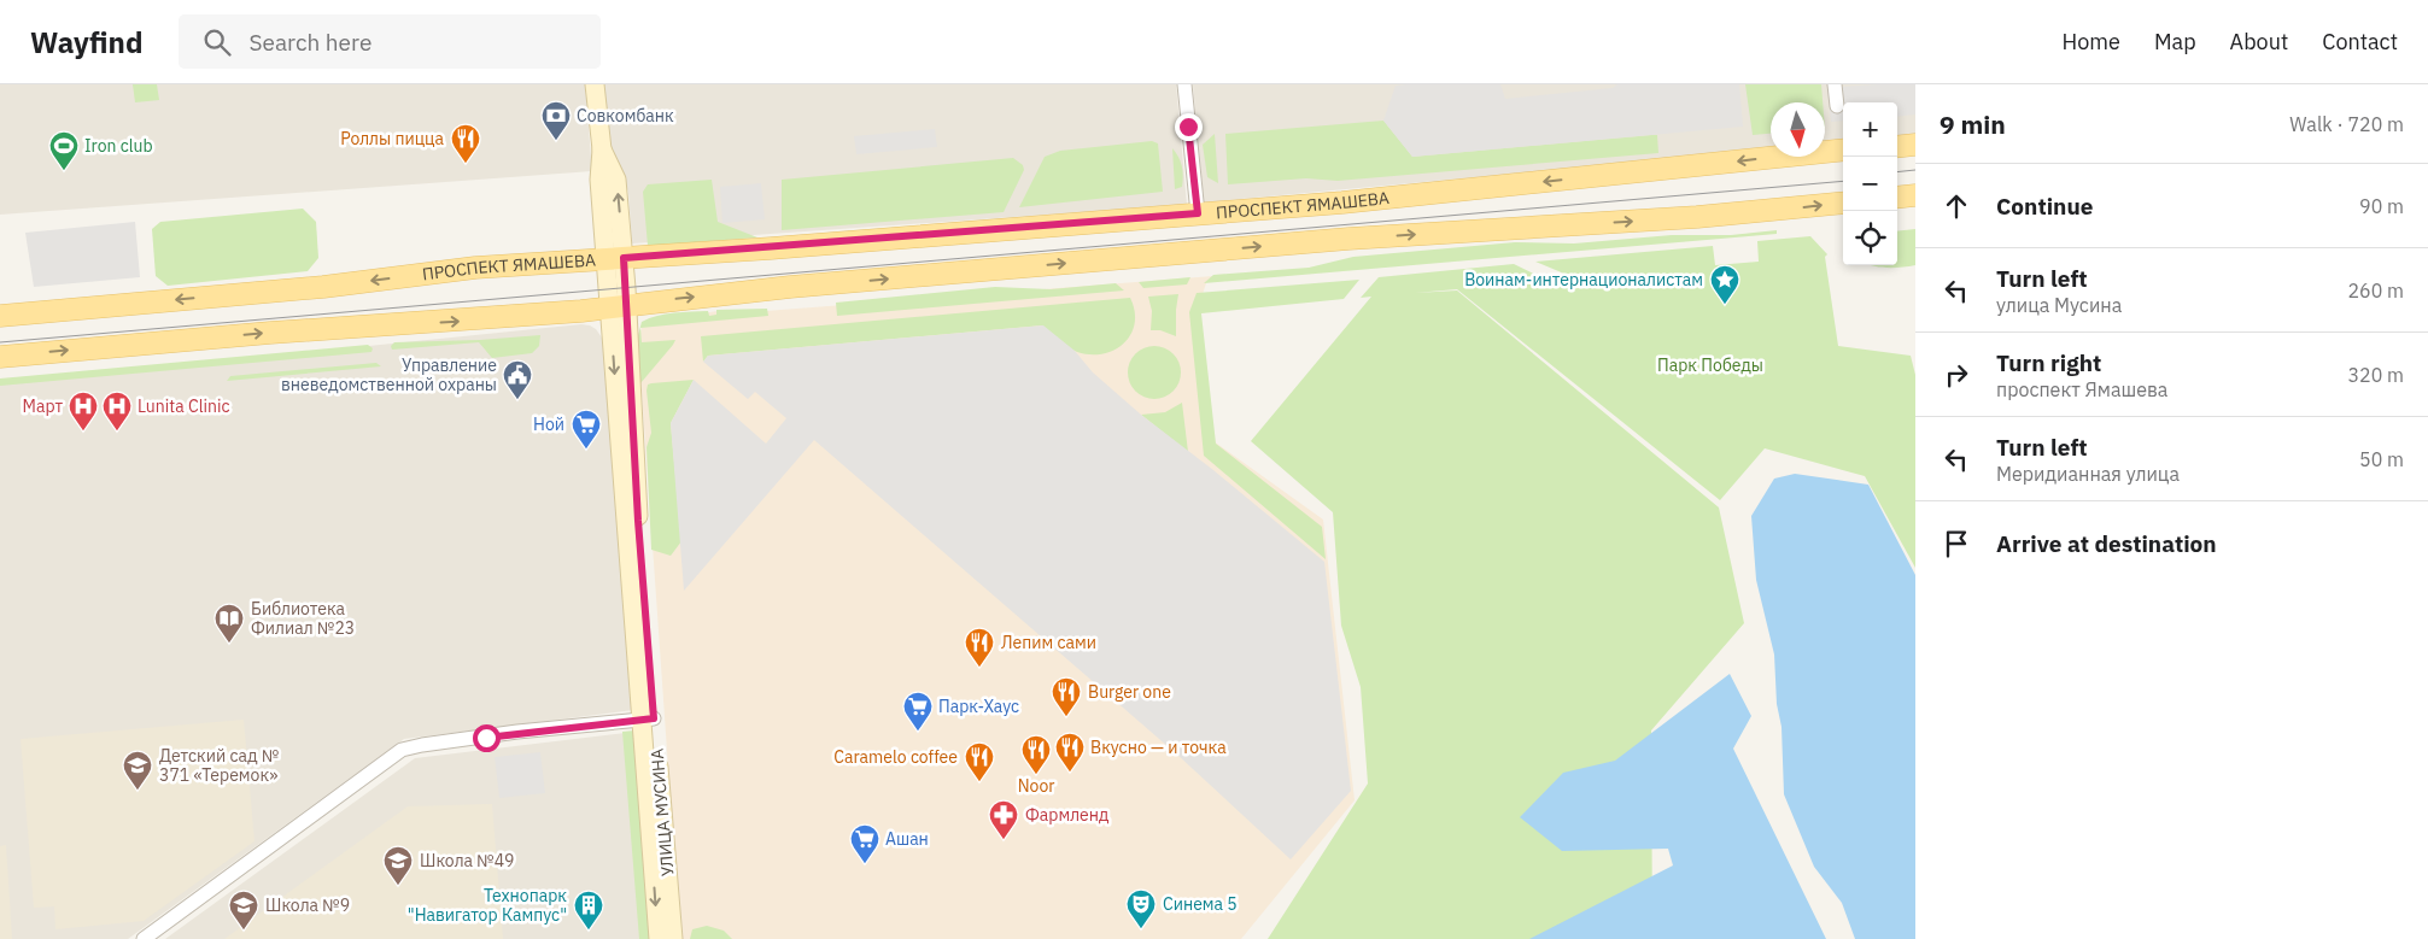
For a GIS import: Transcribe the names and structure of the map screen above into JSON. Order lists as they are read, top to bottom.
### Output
{
  "streets": {
    "main road": ["ПРОСПЕКТ ЯМАШЕВА"],
    "street": ["УЛИЦА МУСИНА"]
  },
  "crossings": [
    ["ПРОСПЕКТ ЯМАШЕВА", "УЛИЦА МУСИНА"]
  ],
  "parks": ["Парк Победы"],
  "places": {
    "bank": ["Совкомбанк"],
    "restaurant": [
      "Роллы пицца",
      "Лепим сами",
      "Burger one",
      "Вкусно — и точка",
      "Noor",
      "Caramelo coffee"
    ],
    "sports": ["Iron club"],
    "place": ["Воинам-интернационалистам"],
    "public building": ["Управление вневедомственной охраны"],
    "hospital": ["Март", "Lunita Clinic"],
    "supermarket": ["Ной", "Парк-Хаус", "Ашан"],
    "library": ["Библиотека Филиал №23"],
    "school or university": ["Детский сад № 371 «Теремок»", "Школа №49", "Школа №9"],
    "pharmacy": ["Фармленд"],
    "theatre": ["Синема 5"],
    "building": ["Технопарк \"Навигатор Кампус\""]
  },
  "north": "bottom",
  "page": {
    "header": "Wayfind",
    "search": "Search here",
    "nav": [
      "Home",
      "Map",
      "About",
      "Contact"
    ],
    "heading": ["9 min", "Walk · 720 m"],
    "map_buttons": ["+", "−"],
    "list": [
      ["Continue", "90 m"],
      ["Turn left", "улица Мусина", "260 m"],
      ["Turn right", "проспект Ямашева", "320 m"],
      ["Turn left", "Меридианная улица", "50 m"],
      "Arrive at destination"
    ]
  }
}
